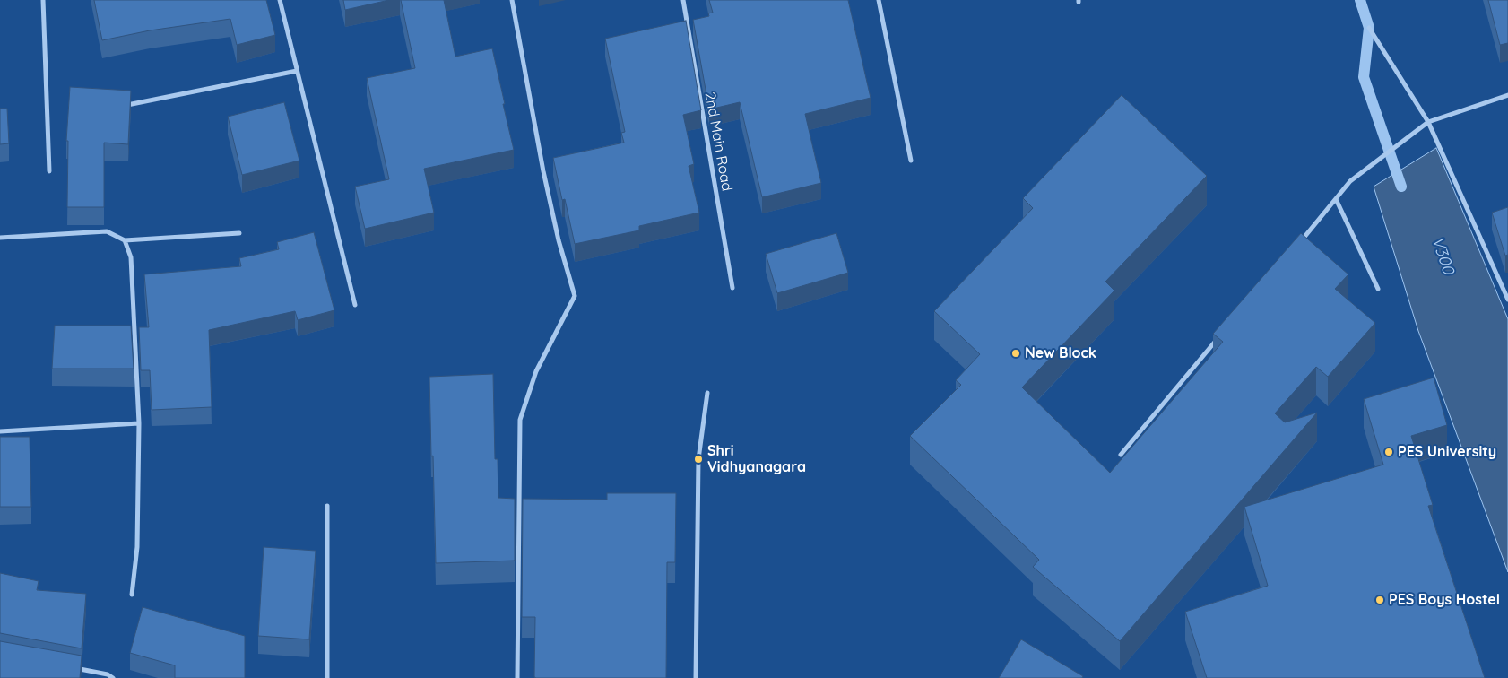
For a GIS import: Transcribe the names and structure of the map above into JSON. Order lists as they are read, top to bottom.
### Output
{
  "streets": {
    "street": ["2nd Main Road"]
  },
  "water": ["V300"],
  "places": [
    "New Block",
    "PES University",
    "Shri Vidhyanagara",
    "PES Boys Hostel"
  ]
}
